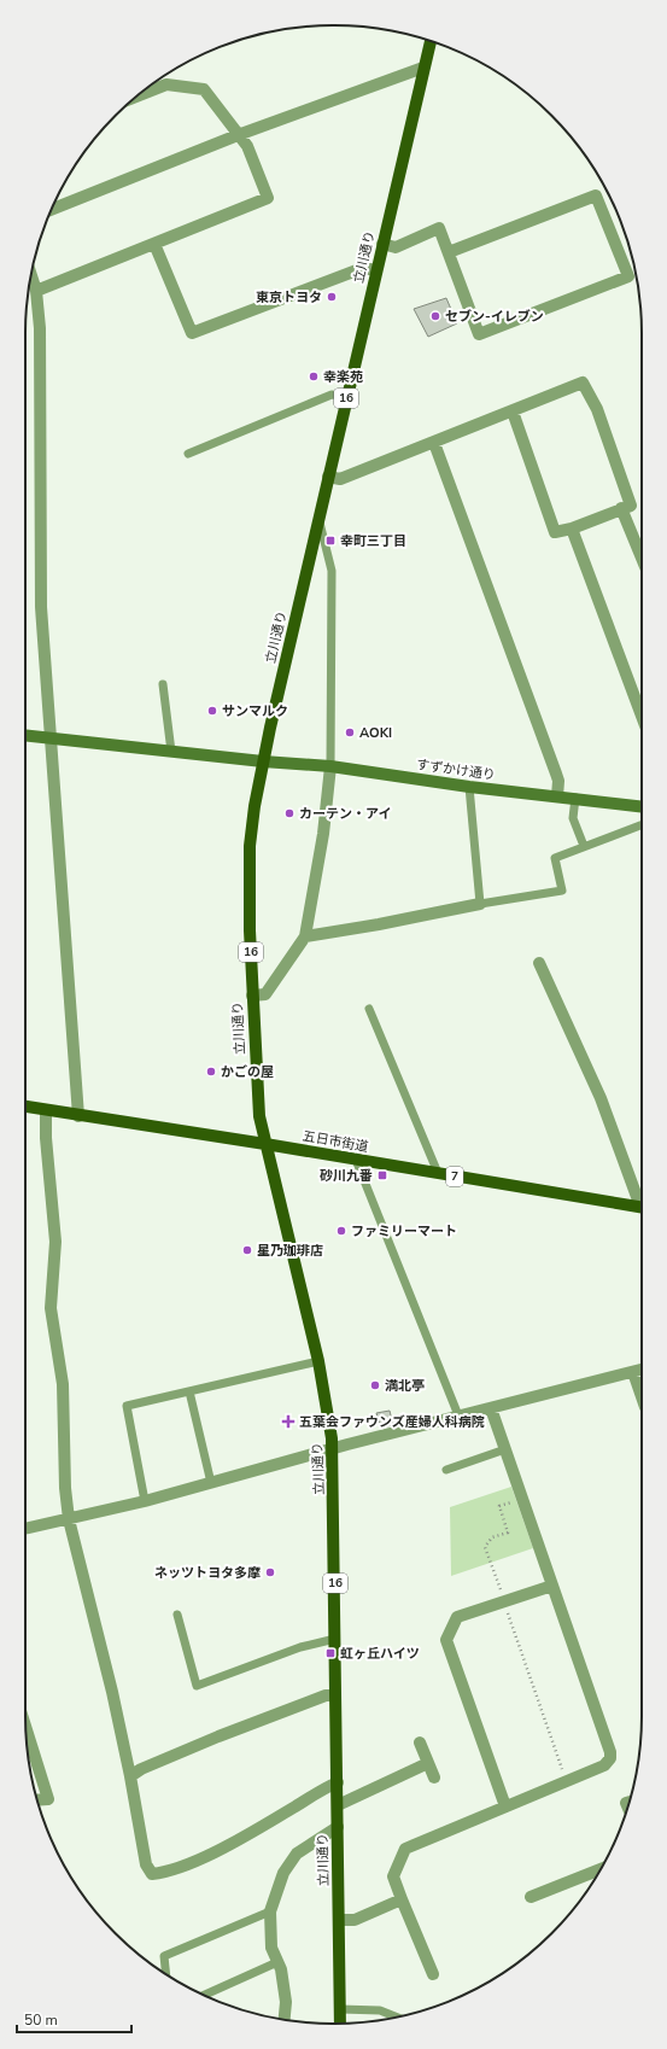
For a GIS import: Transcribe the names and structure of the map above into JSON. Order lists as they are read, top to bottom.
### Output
{
  "streets": {
    "main road": [
      "立川通り",
      "16",
      "五日市街道",
      "7"
    ],
    "street": ["すずかけ通り"]
  },
  "crossings": [
    ["立川通り", "すずかけ通り"],
    ["立川通り", "五日市街道"]
  ],
  "places": {
    "other": [
      "東京トヨタ",
      "セブン-イレブン",
      "幸楽苑",
      "サンマルク",
      "AOKI",
      "カーテン・アイ",
      "かごの屋",
      "ファミリーマート",
      "星乃珈琲店",
      "満北亭",
      "ネッツトヨタ多摩"
    ],
    "transit": ["幸町三丁目", "砂川九番", "虹ヶ丘ハイツ"],
    "health": ["五葉会ファウンズ産婦人科病院"]
  },
  "scale_bar": "50 m"
}
